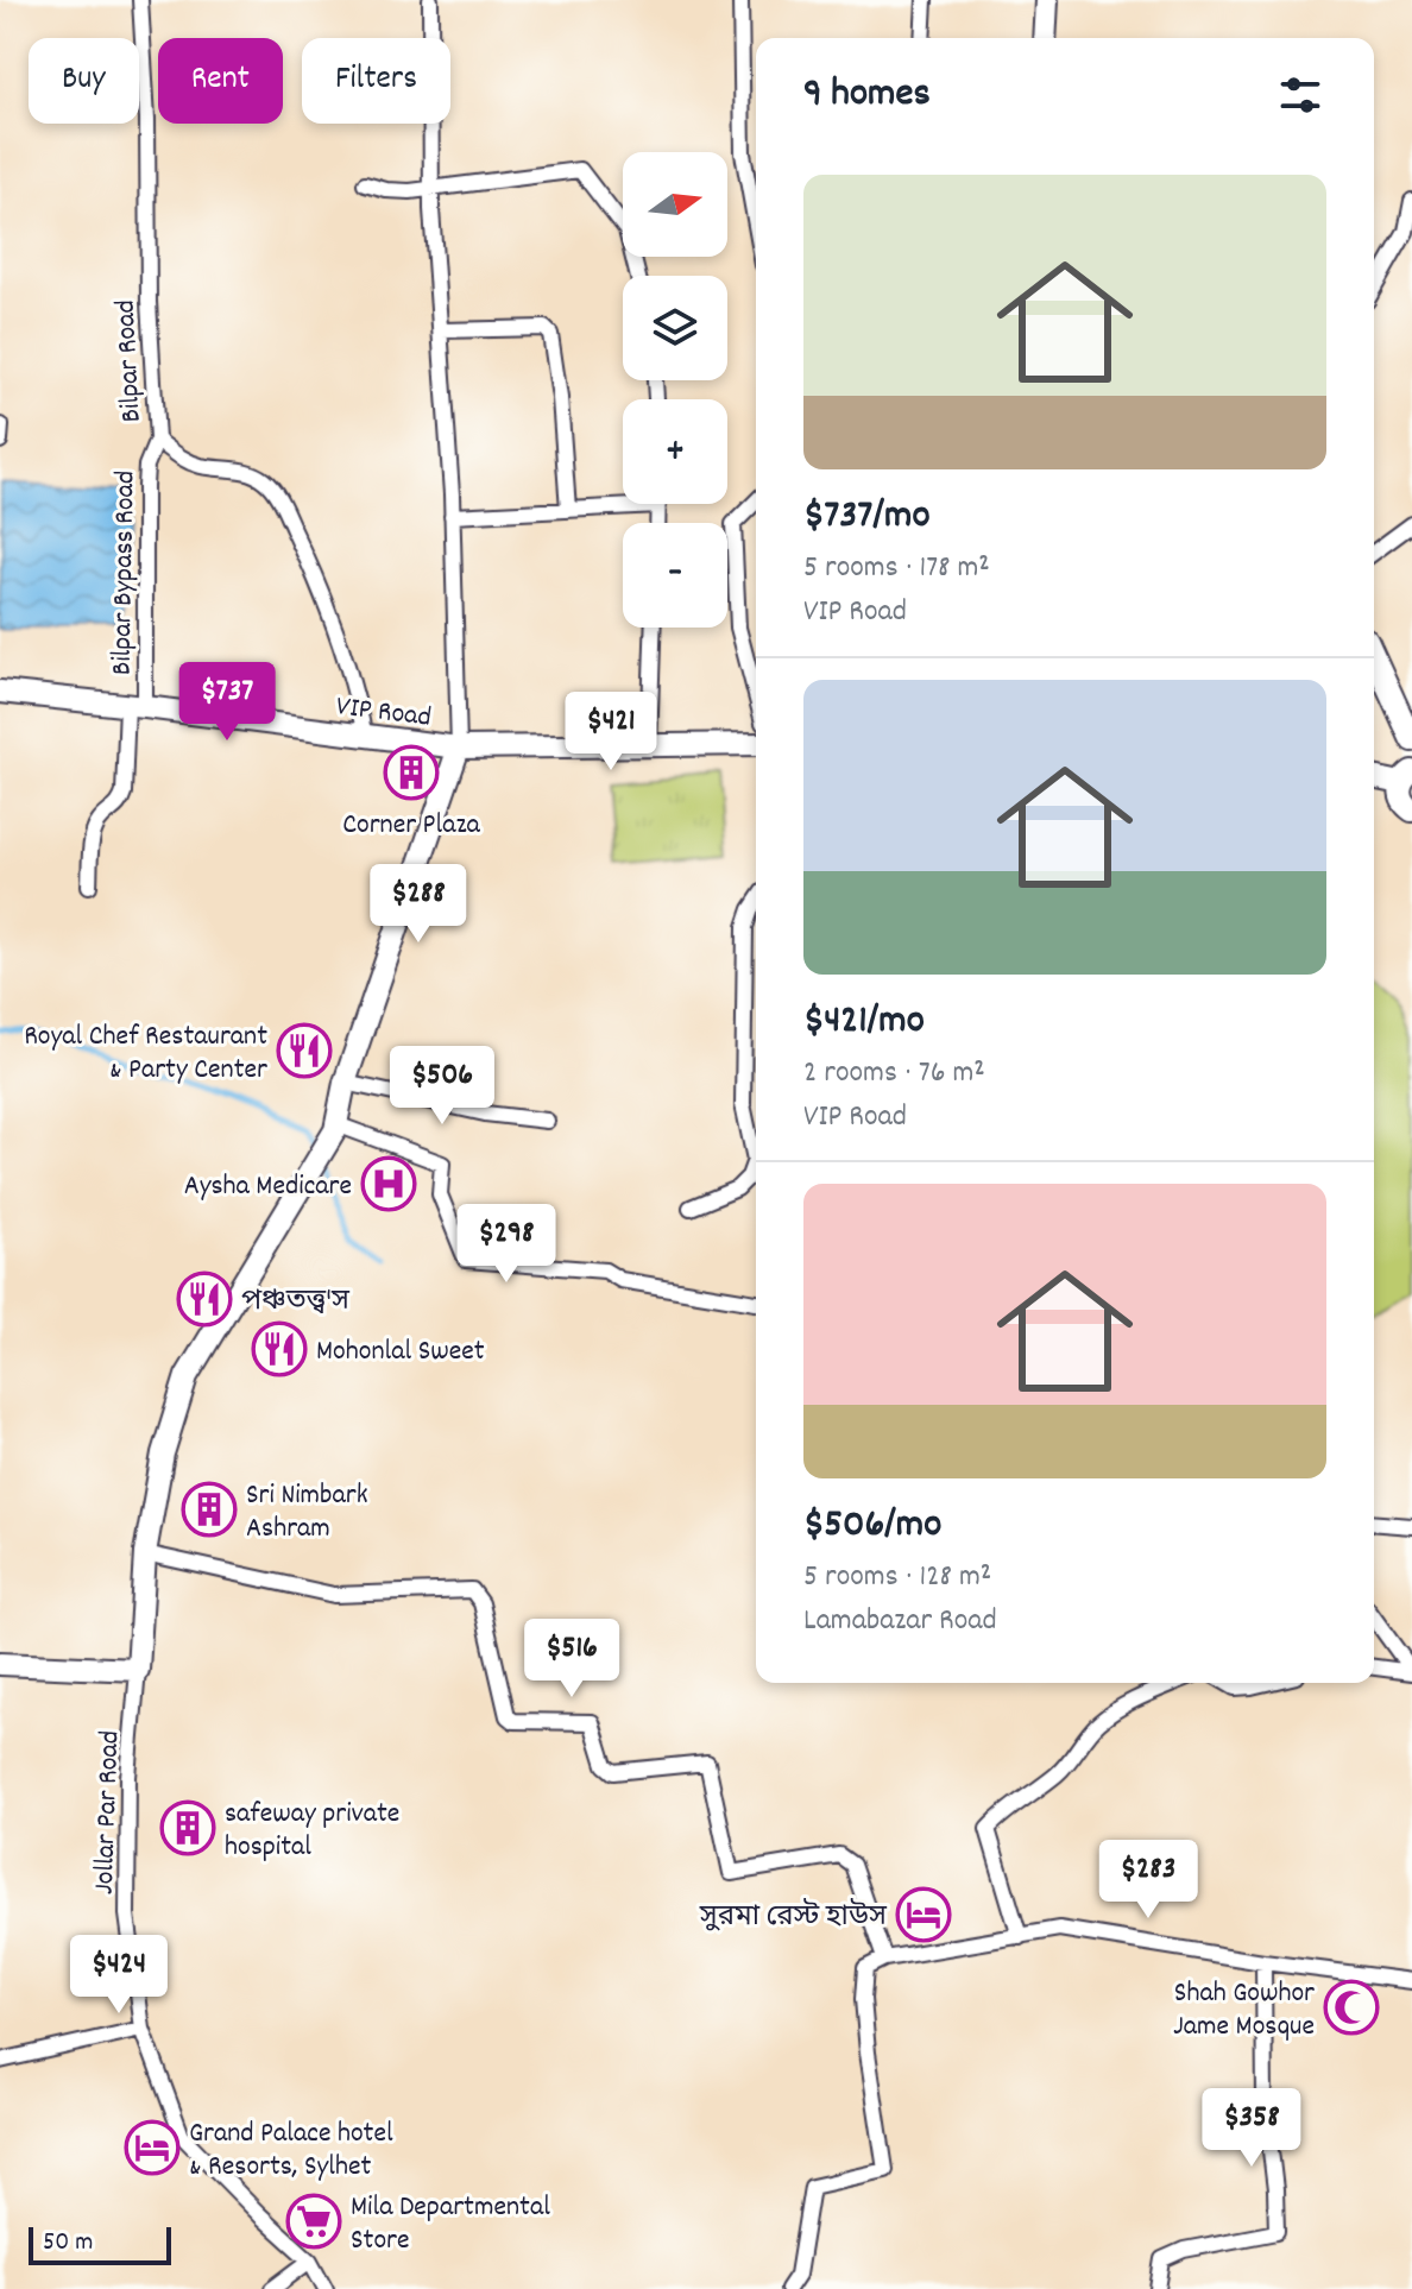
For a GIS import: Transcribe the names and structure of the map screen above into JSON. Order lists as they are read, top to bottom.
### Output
{
  "streets": {
    "street": [
      "Bilpar Road",
      "Bilpar Bypass Road",
      "VIP Road",
      "Jollar Par Road"
    ]
  },
  "crossings": [
    ["Bilpar Road", "Bilpar Bypass Road"],
    ["Bilpar Road", "VIP Road"],
    ["Bilpar Bypass Road", "VIP Road"]
  ],
  "places": {
    "building": ["Corner Plaza", "Sri Nimbark Ashram", "safeway private hospital"],
    "restaurant": ["Royal Chef Restaurant & Party Center", "পঞ্চতত্ত্ব'স", "Mohonlal Sweet"],
    "hospital": ["Aysha Medicare"],
    "hotel": ["সুরমা রেস্ট হাউস", "Grand Palace hotel & Resorts, Sylhet"],
    "mosque": ["Shah Gowhor Jame Mosque"],
    "supermarket": ["Mila Departmental Store"]
  },
  "scale_bar": "50 m",
  "north": "right",
  "page": {
    "chip": ["Buy", "Rent", "Filters"],
    "heading": "9 homes",
    "map_buttons": ["+", "−"],
    "list": [
      {
        "name": "$737/mo",
        "note": "5 rooms · 178 m² · VIP Road"
      },
      {
        "name": "$421/mo",
        "note": "2 rooms · 76 m² · VIP Road"
      },
      {
        "name": "$506/mo",
        "note": "5 rooms · 128 m² · Lamabazar Road"
      }
    ],
    "price": [
      "$737",
      "$421",
      "$288",
      "$506",
      "$298",
      "$516",
      "$283",
      "$424",
      "$358"
    ],
    "scale": "50 m"
  }
}
